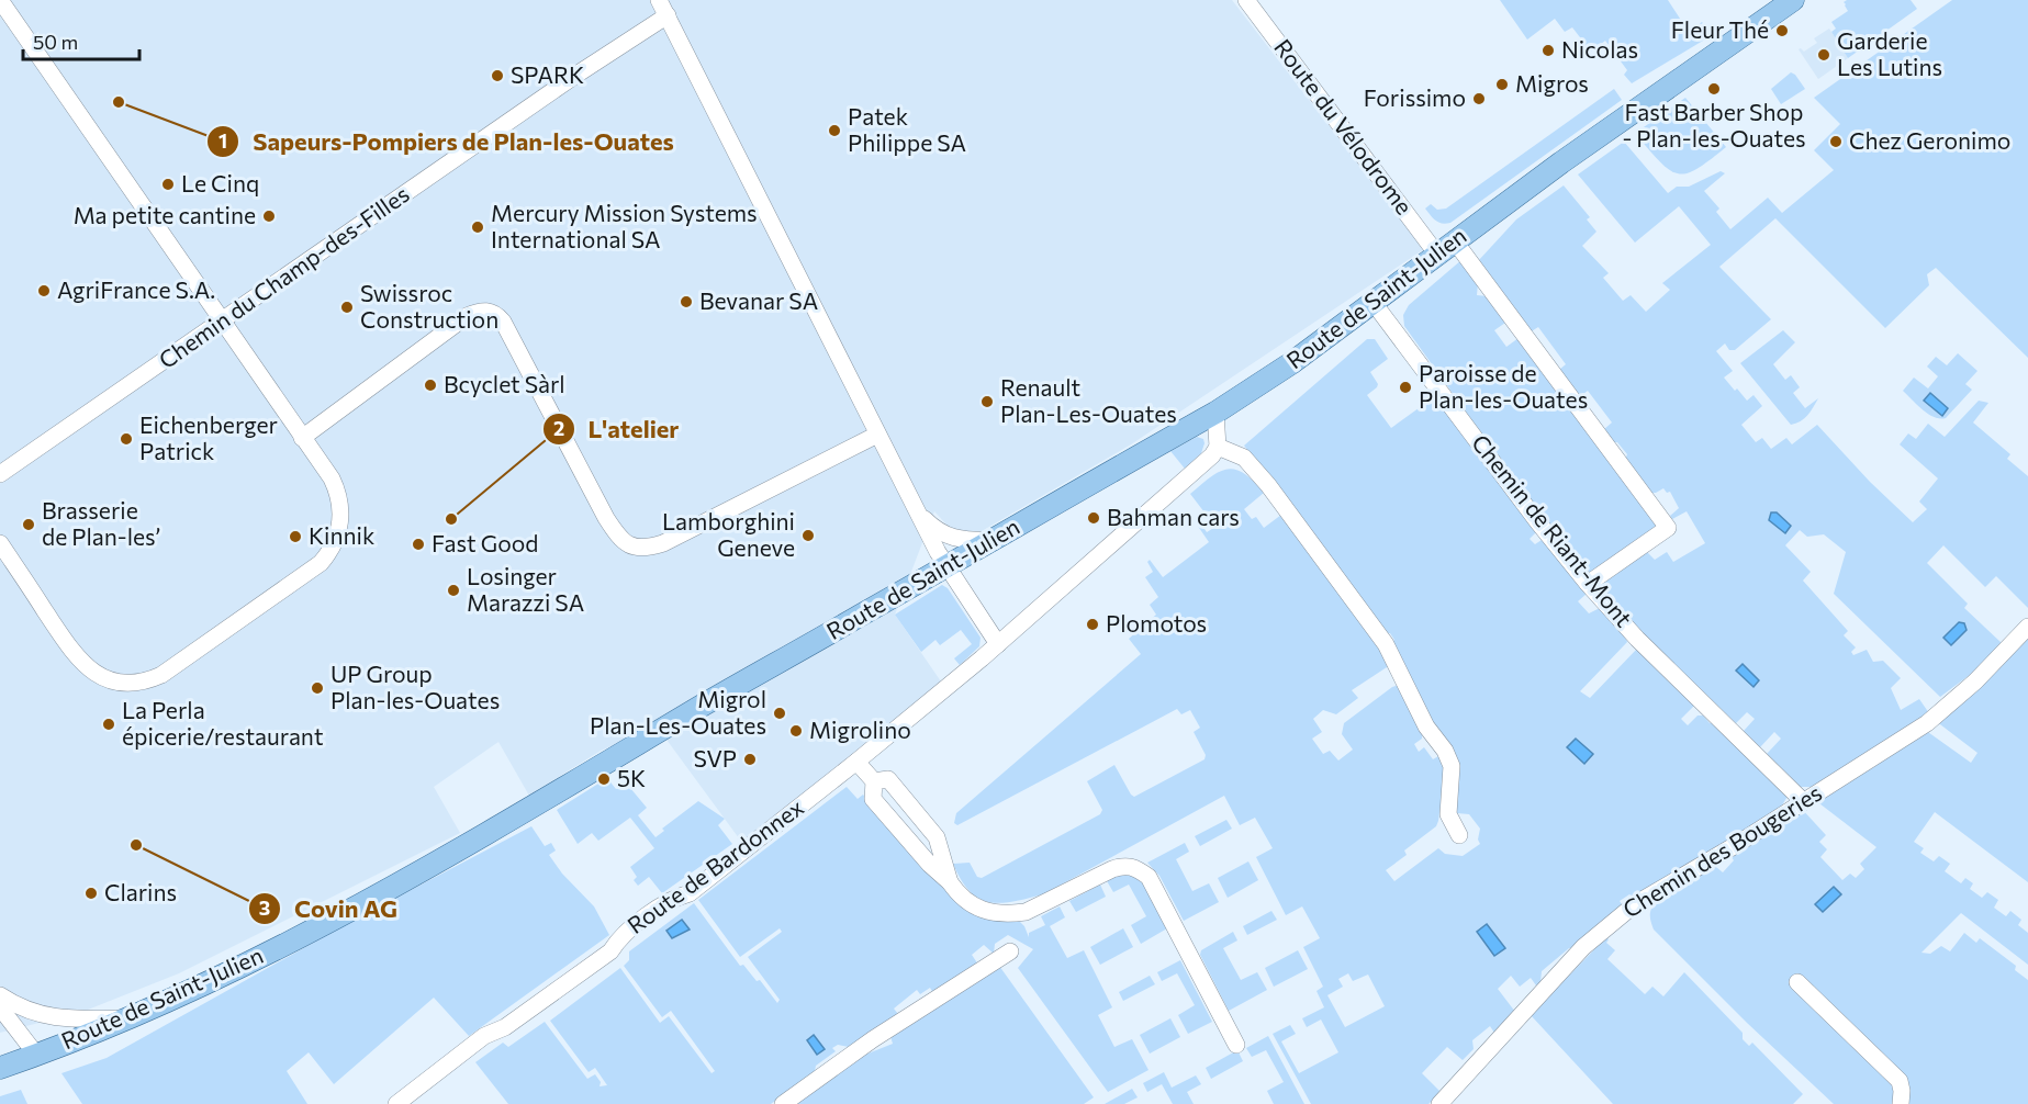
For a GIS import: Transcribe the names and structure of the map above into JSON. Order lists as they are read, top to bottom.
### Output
{
  "streets": {
    "main road": ["Route de Saint-Julien"],
    "street": [
      "Route du Vélodrome",
      "Chemin du Champ-des-Filles",
      "Chemin de Riant-Mont",
      "Chemin des Bougeries",
      "Route de Bardonnex"
    ]
  },
  "crossings": [
    ["Route du Vélodrome", "Route de Saint-Julien"],
    ["Route de Saint-Julien", "Chemin de Riant-Mont"],
    ["Chemin de Riant-Mont", "Chemin des Bougeries"]
  ],
  "places": [
    "Fleur Thé",
    "Nicolas",
    "Garderie Les Lutins",
    "SPARK",
    "Migros",
    "Fast Barber Shop - Plan-les-Ouates",
    "Forissimo",
    "Sapeurs-Pompiers de Plan-les-Ouates",
    "Patek Philippe SA",
    "Chez Geronimo",
    "Le Cinq",
    "Ma petite cantine",
    "Mercury Mission Systems International SA",
    "AgriFrance S.A.",
    "Bevanar SA",
    "Swissroc Construction",
    "Bcyclet Sàrl",
    "Paroisse de Plan-les-Ouates",
    "Renault Plan-Les-Ouates",
    "Eichenberger Patrick",
    "Bahman cars",
    "L'atelier",
    "Brasserie de Plan-les’",
    "Lamborghini Geneve",
    "Kinnik",
    "Fast Good",
    "Losinger Marazzi SA",
    "Plomotos",
    "UP Group Plan-les-Ouates",
    "Migrol Plan-Les-Ouates",
    "La Perla épicerie/restaurant",
    "Migrolino",
    "SVP",
    "5K",
    "Covin AG",
    "Clarins"
  ],
  "scale_bar": "50 m"
}
